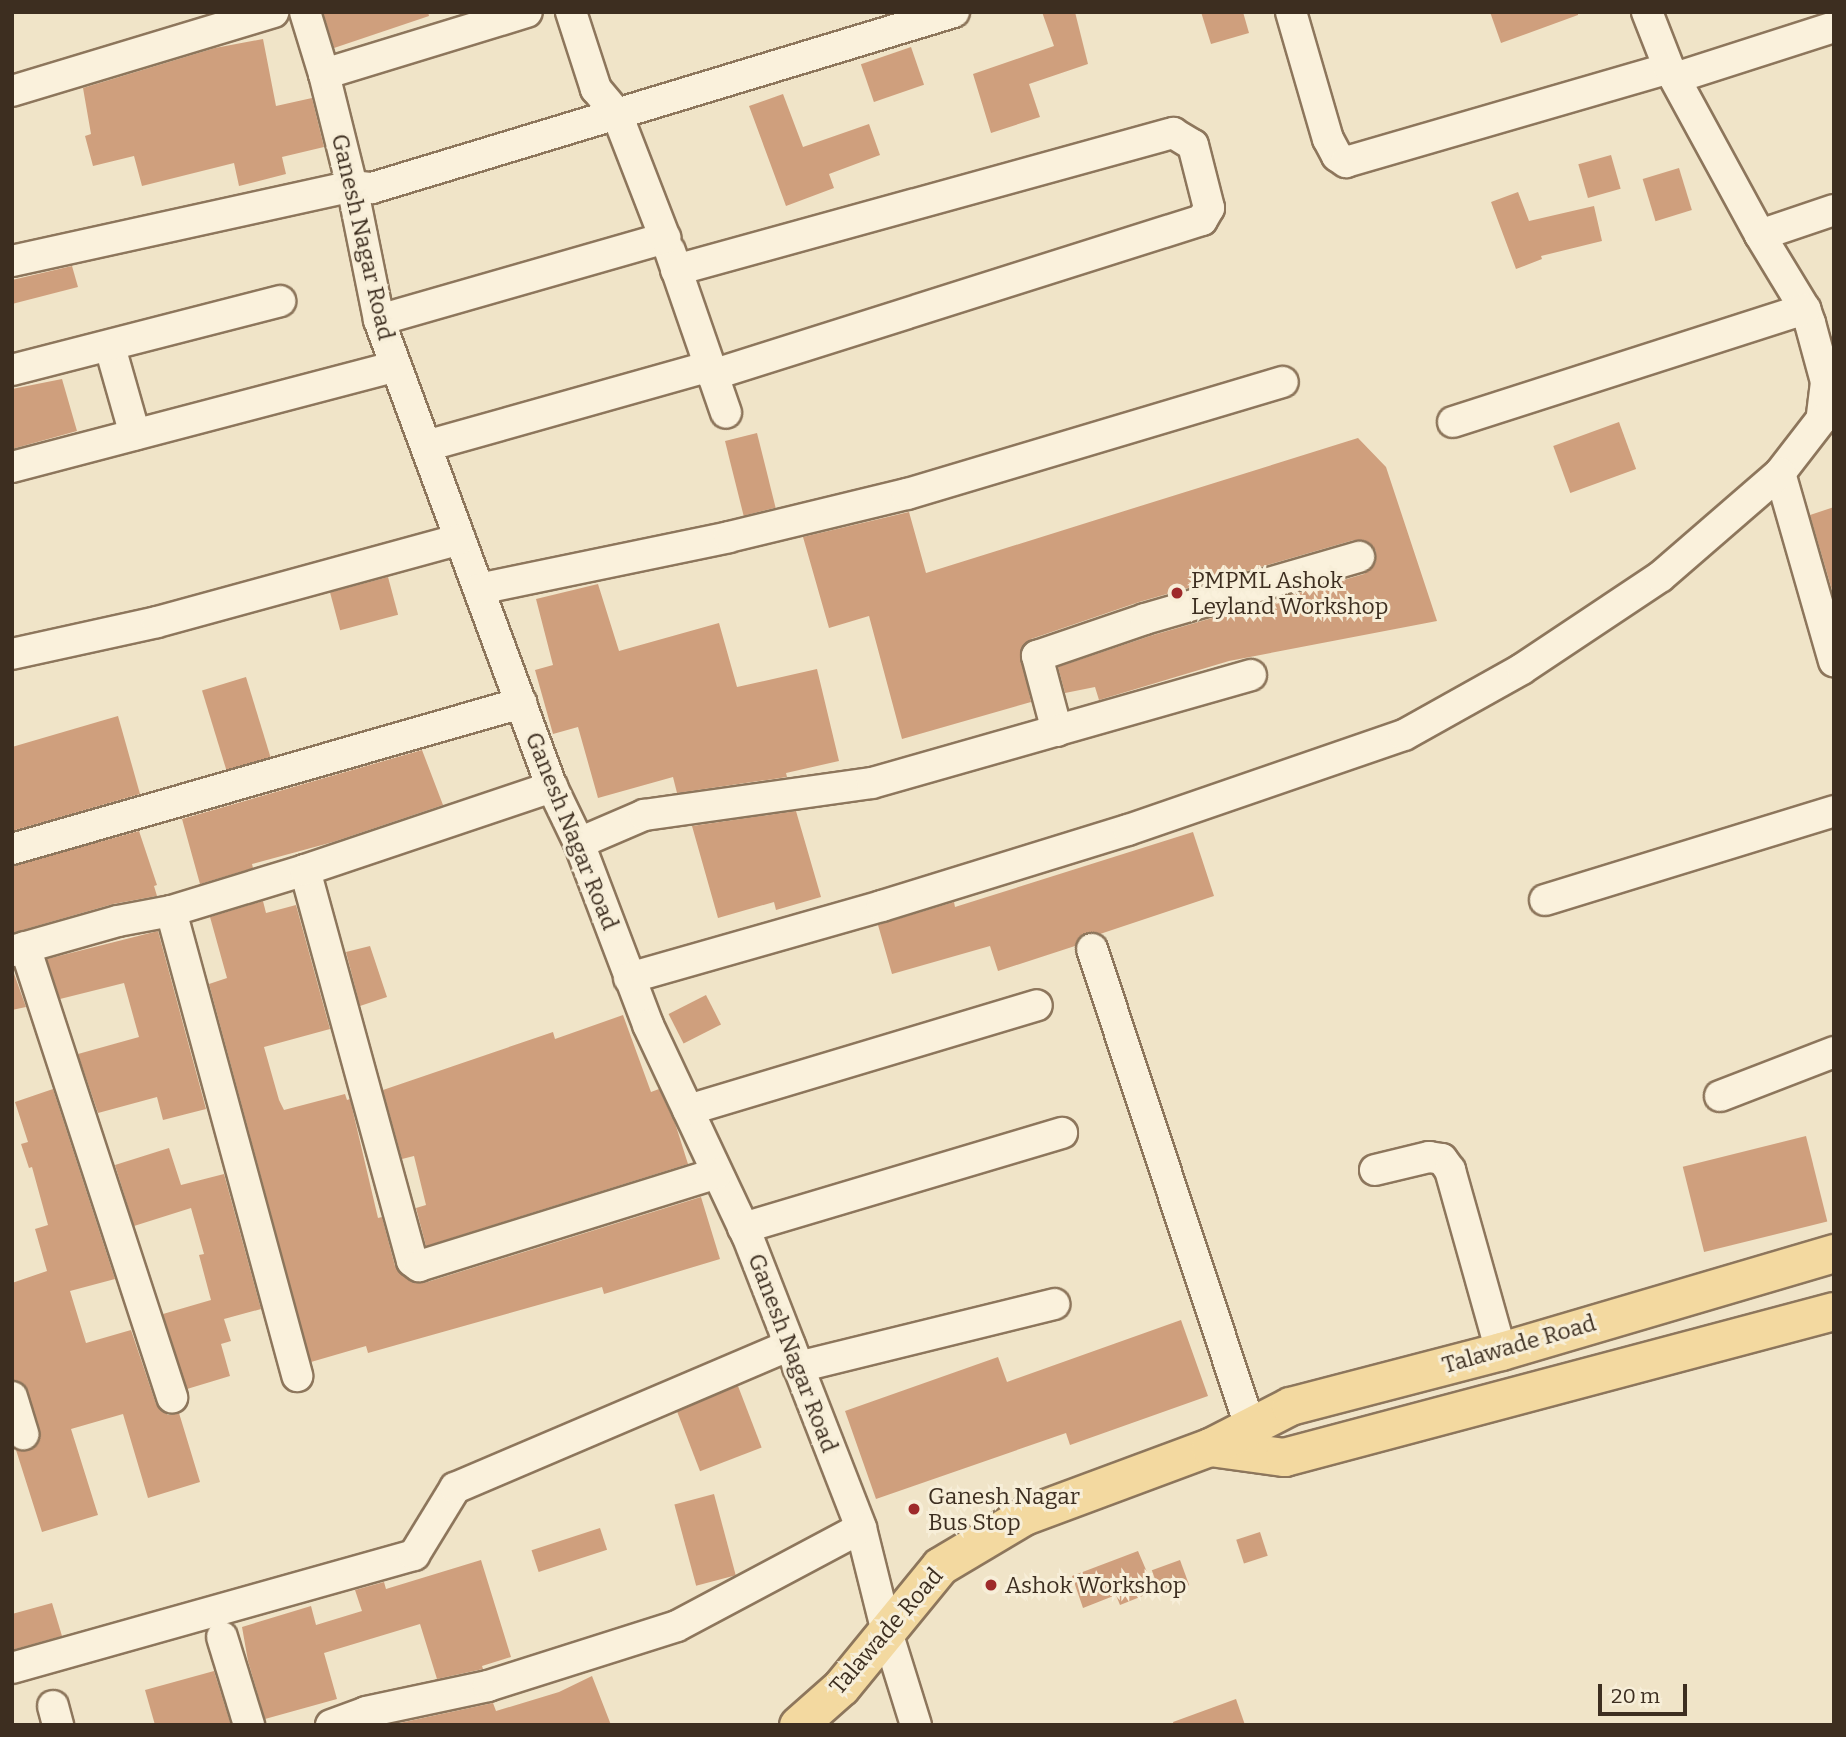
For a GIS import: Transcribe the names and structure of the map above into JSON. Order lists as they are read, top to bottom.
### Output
{
  "streets": {
    "main road": ["Talawade Road"],
    "street": ["Ganesh Nagar Road"]
  },
  "crossings": [
    ["Ganesh Nagar Road", "Talawade Road"]
  ],
  "places": ["PMPML Ashok Leyland Workshop", "Ganesh Nagar Bus Stop", "Ashok Workshop"],
  "scale_bar": "20 m"
}
